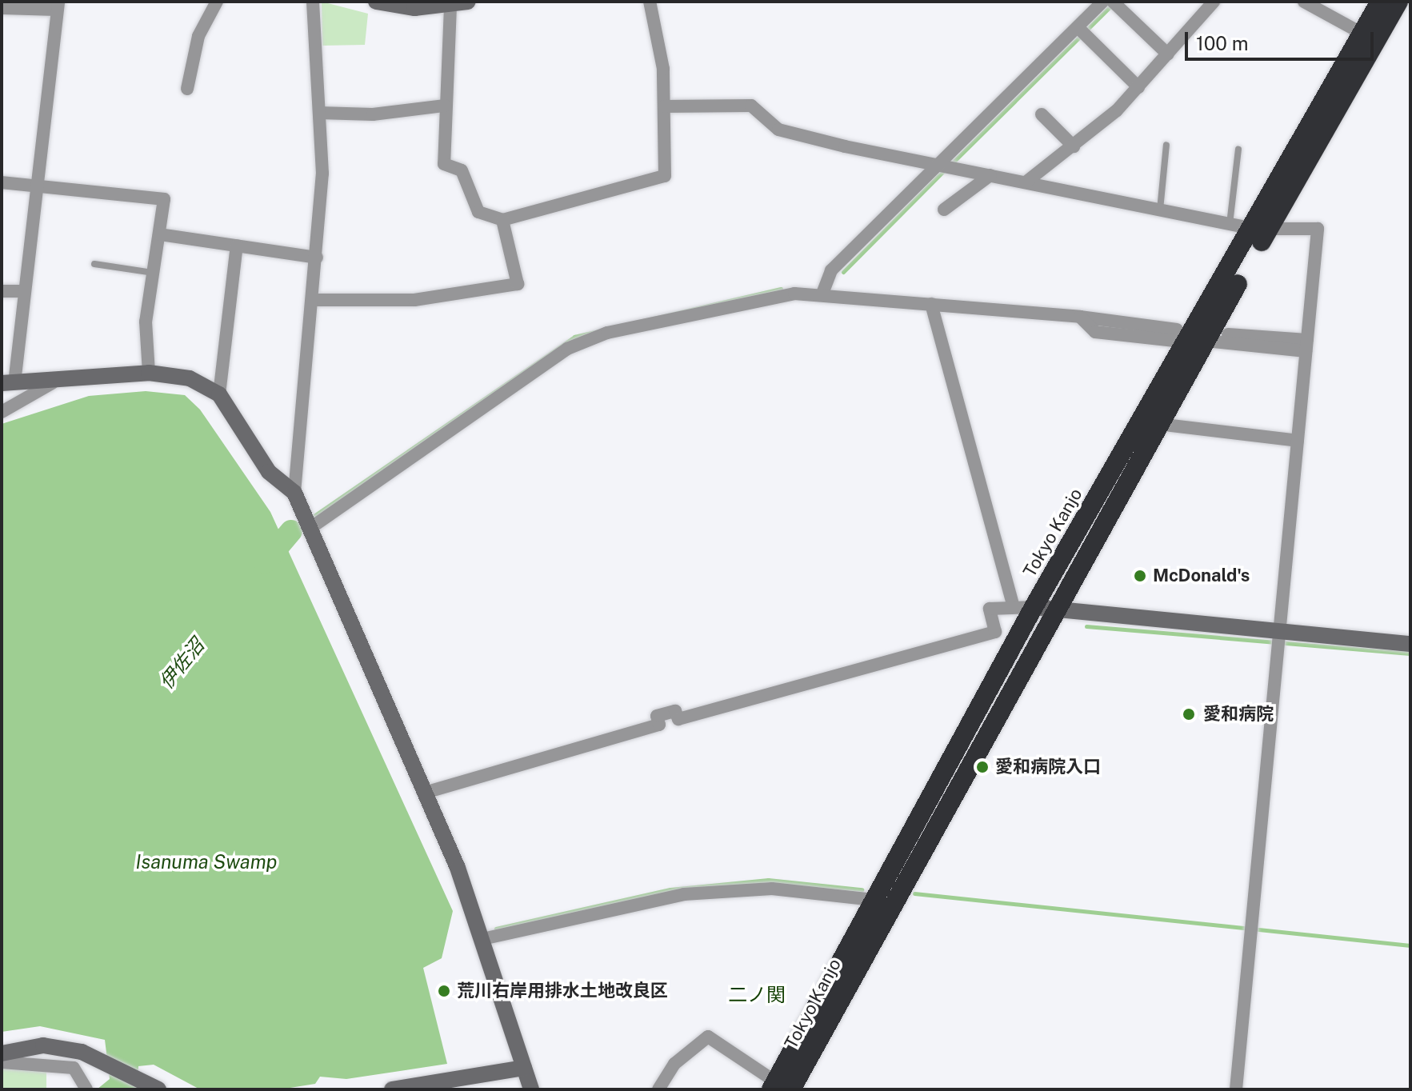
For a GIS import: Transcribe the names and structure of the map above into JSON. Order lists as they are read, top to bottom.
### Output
{
  "streets": {
    "highway": ["Tokyo Kanjo"]
  },
  "districts": ["二ノ関"],
  "water": ["伊佐沼", "Isanuma Swamp"],
  "places": [
    "McDonald's",
    "愛和病院",
    "愛和病院入口",
    "荒川右岸用排水土地改良区"
  ],
  "scale_bar": "100 m"
}
